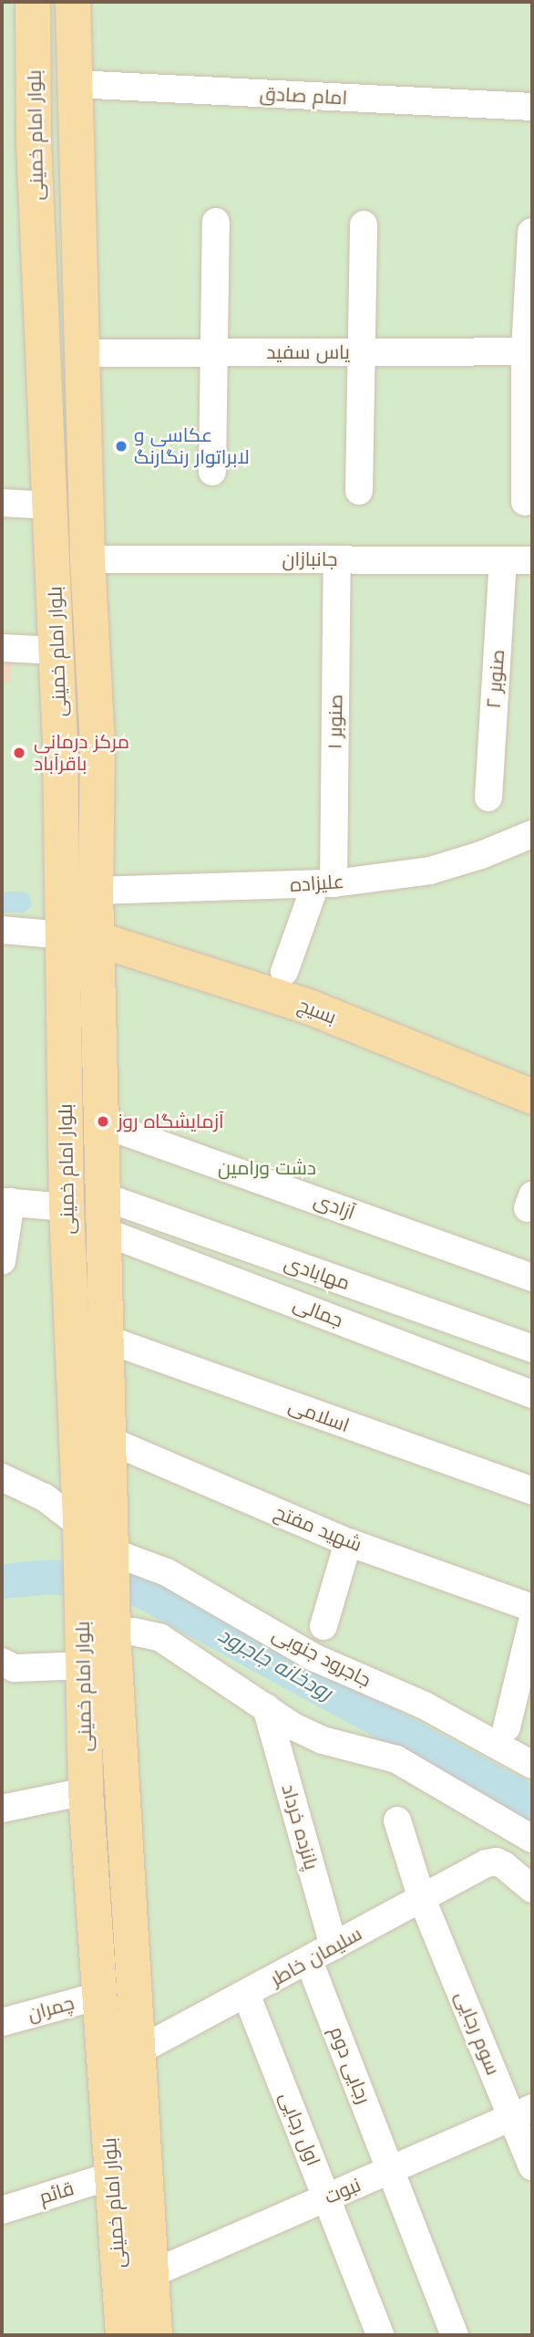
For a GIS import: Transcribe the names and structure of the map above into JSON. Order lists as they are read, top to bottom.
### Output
{
  "streets": {
    "main road": ["بلوار امام خمینی", "بسیج"],
    "street": [
      "امام صادق",
      "یاس سفید",
      "جانبازان",
      "صنوبر ۲",
      "صنوبر ۱",
      "علیزاده",
      "آزادی",
      "مهابادی",
      "جمالی",
      "اسلامی",
      "شهید مفتح",
      "جاجرود جنوبی",
      "پانزده خرداد",
      "سلیمان خاطر",
      "چمران",
      "سوم رجایی",
      "رجایی دوم",
      "اول رجایی",
      "نبوت",
      "قائم"
    ]
  },
  "crossings": [
    ["امام صادق", "بلوار امام خمینی"],
    ["بلوار امام خمینی", "یاس سفید"],
    ["بلوار امام خمینی", "جانبازان"],
    ["بلوار امام خمینی", "علیزاده"],
    ["بلوار امام خمینی", "بسیج"],
    ["بلوار امام خمینی", "آزادی"],
    ["بلوار امام خمینی", "مهابادی"],
    ["بلوار امام خمینی", "جمالی"],
    ["بلوار امام خمینی", "اسلامی"],
    ["بلوار امام خمینی", "شهید مفتح"],
    ["بلوار امام خمینی", "جاجرود جنوبی"],
    ["بلوار امام خمینی", "سلیمان خاطر"],
    ["بلوار امام خمینی", "چمران"],
    ["بلوار امام خمینی", "نبوت"],
    ["بلوار امام خمینی", "قائم"],
    ["جانبازان", "صنوبر ۲"],
    ["جانبازان", "صنوبر ۱"],
    ["صنوبر ۱", "علیزاده"],
    ["مهابادی", "جمالی"],
    ["پانزده خرداد", "سلیمان خاطر"],
    ["سلیمان خاطر", "سوم رجایی"],
    ["سلیمان خاطر", "رجایی دوم"],
    ["سلیمان خاطر", "اول رجایی"],
    ["سوم رجایی", "نبوت"],
    ["رجایی دوم", "نبوت"],
    ["اول رجایی", "نبوت"]
  ],
  "water": ["رودخانه جاجرود"],
  "parks": ["دشت ورامین"],
  "places": ["عکاسی و لابراتوار رنگارنگ", "مرکز درمانی باقرآباد", "آزمایشگاه روز"]
}
